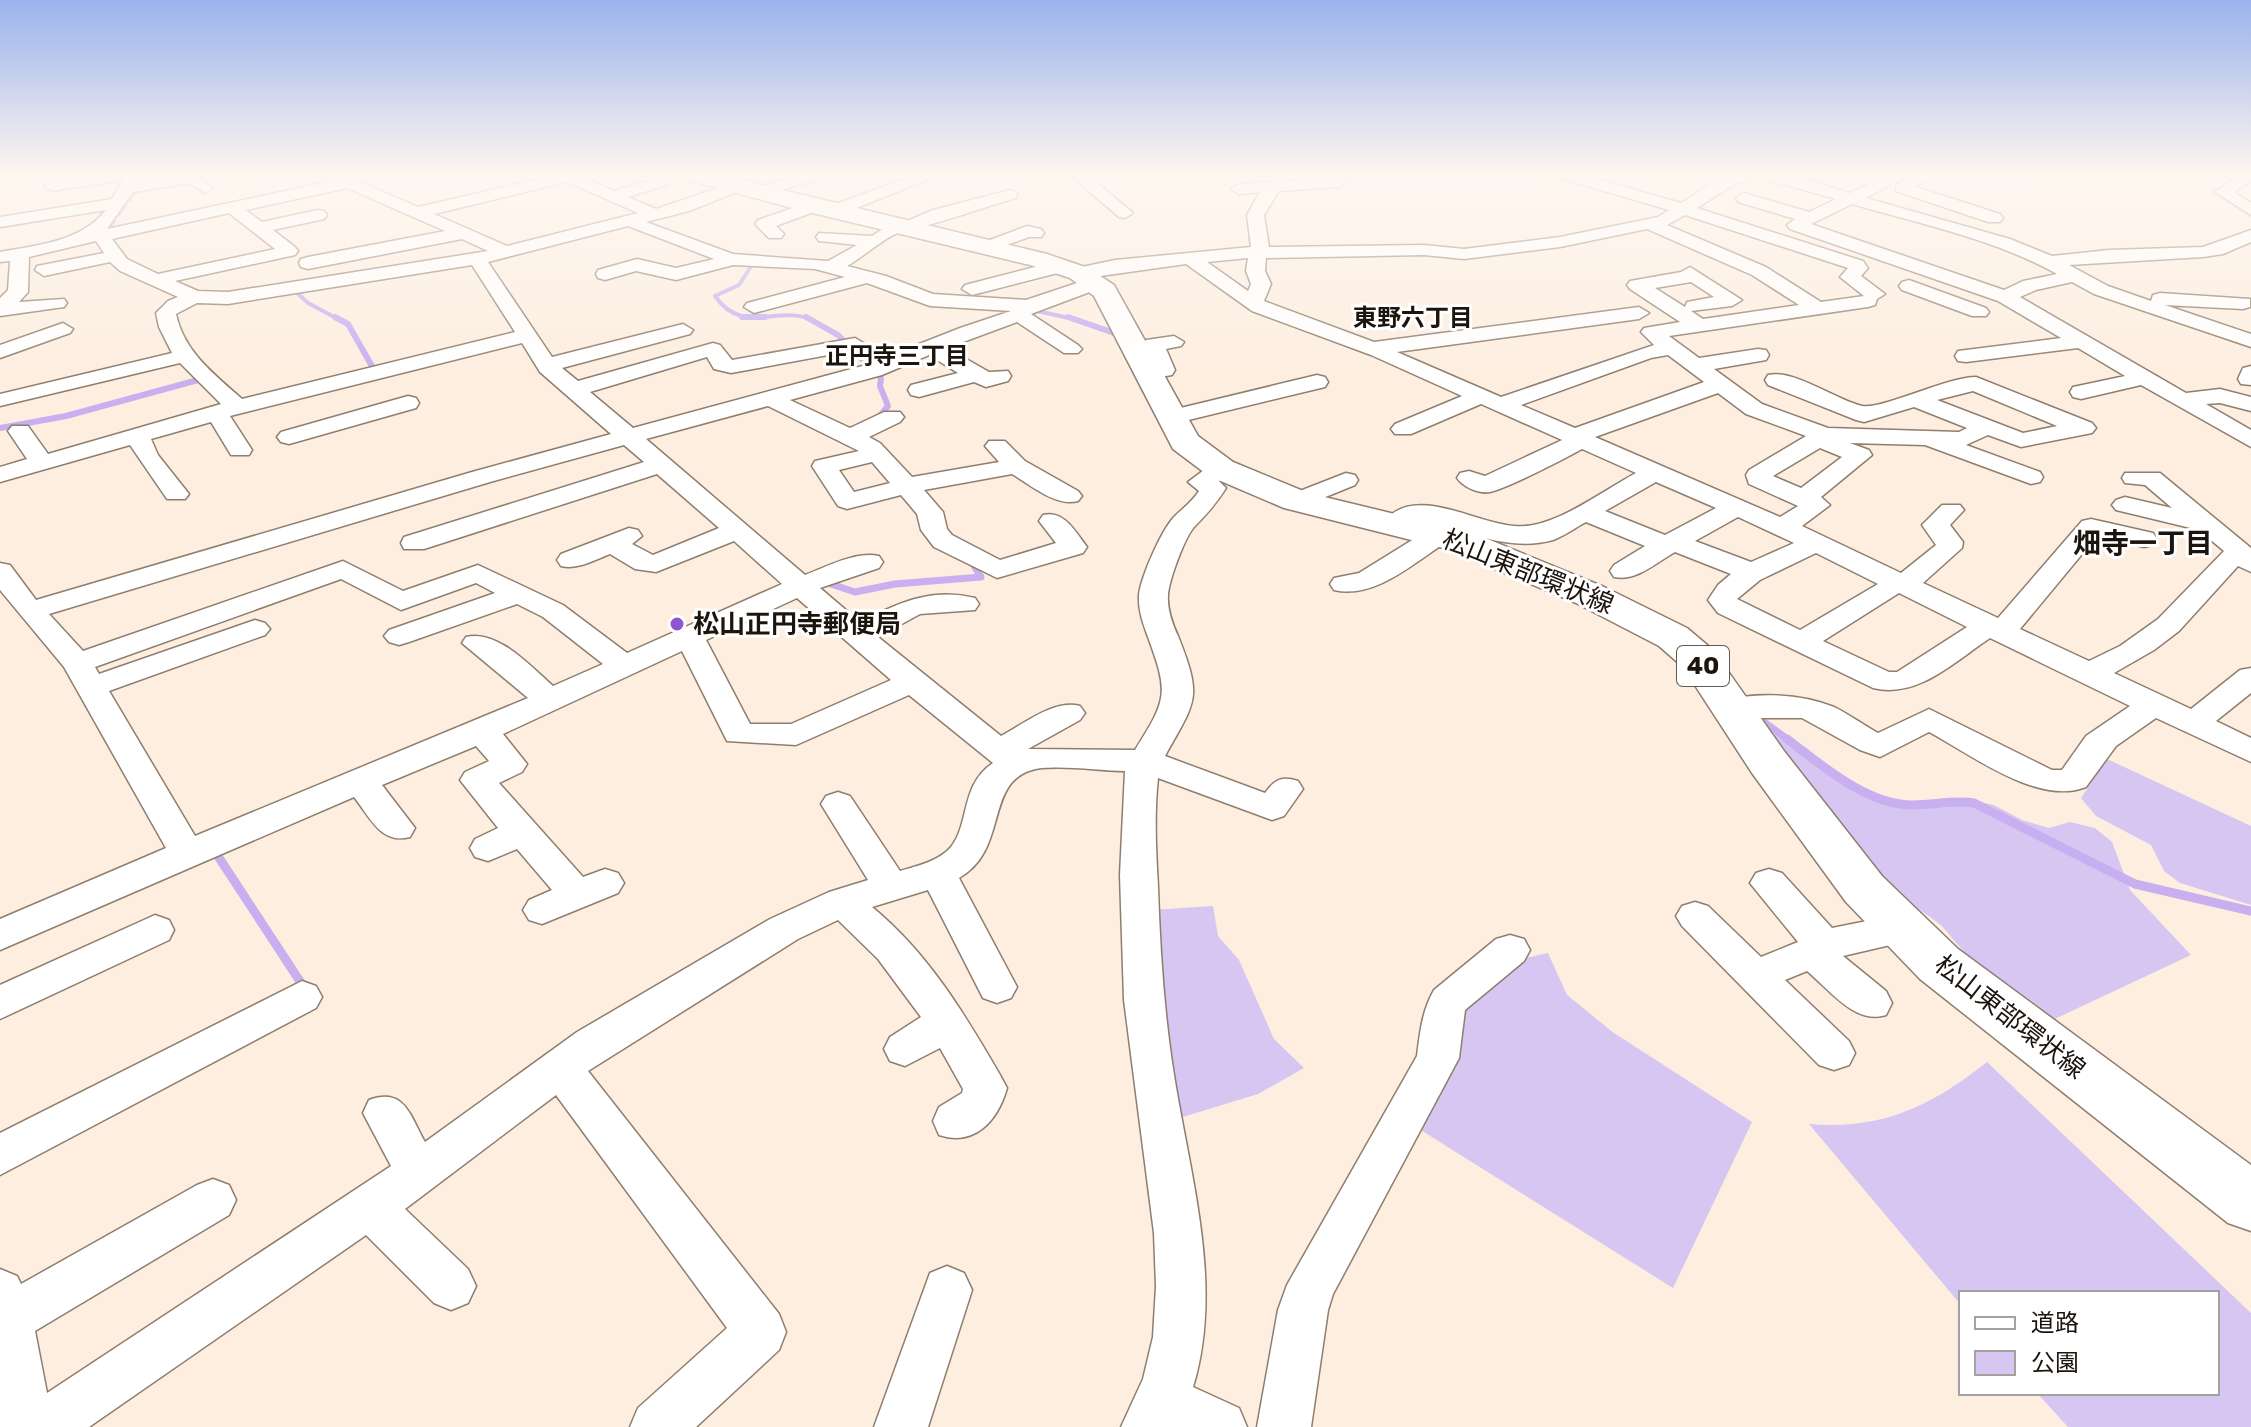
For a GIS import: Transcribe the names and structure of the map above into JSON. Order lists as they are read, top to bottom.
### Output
{
  "streets": {
    "main road": ["松山東部環状線", "40"]
  },
  "districts": ["東野六丁目", "正円寺三丁目", "畑寺一丁目"],
  "places": ["松山正円寺郵便局"],
  "legend": ["道路", "公園"]
}
